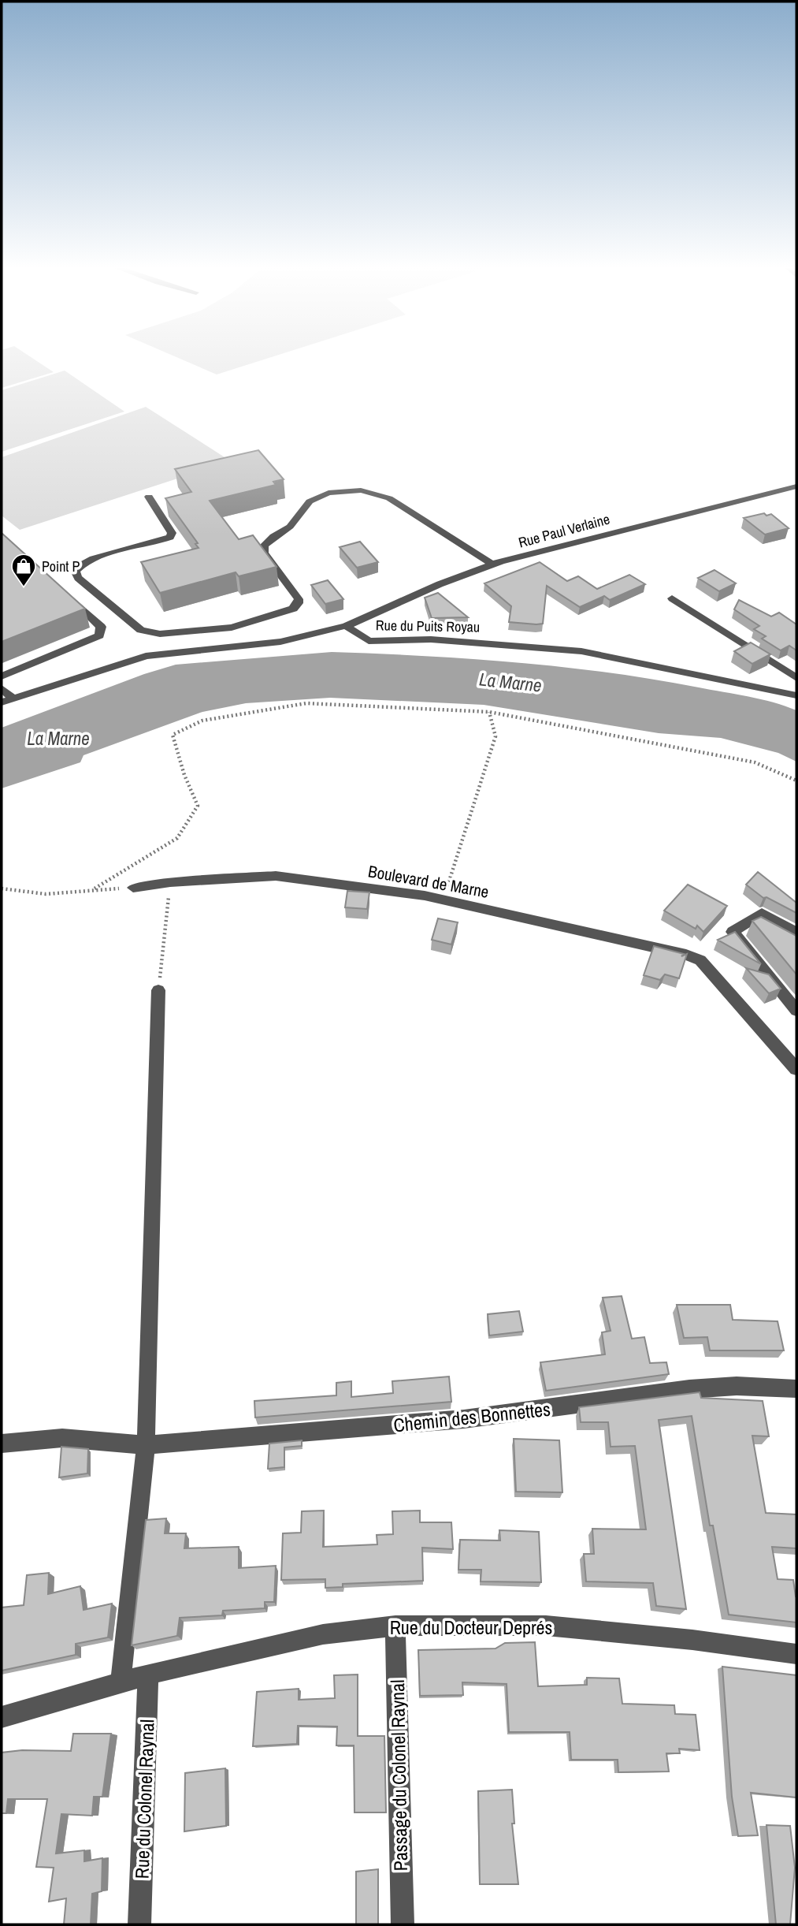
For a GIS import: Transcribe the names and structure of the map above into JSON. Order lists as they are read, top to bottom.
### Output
{
  "streets": {
    "street": [
      "Rue Paul Verlaine",
      "Rue du Puits Royau",
      "Boulevard de Marne",
      "Chemin des Bonnettes",
      "Rue du Docteur Deprés",
      "Passage du Colonel Raynal",
      "Rue du Colonel Raynal"
    ]
  },
  "crossings": [
    ["Rue Paul Verlaine", "Rue du Puits Royau"],
    ["Rue du Docteur Deprés", "Passage du Colonel Raynal"],
    ["Rue du Docteur Deprés", "Rue du Colonel Raynal"]
  ],
  "water": ["La Marne"],
  "places": {
    "shop": ["Point P"]
  }
}
